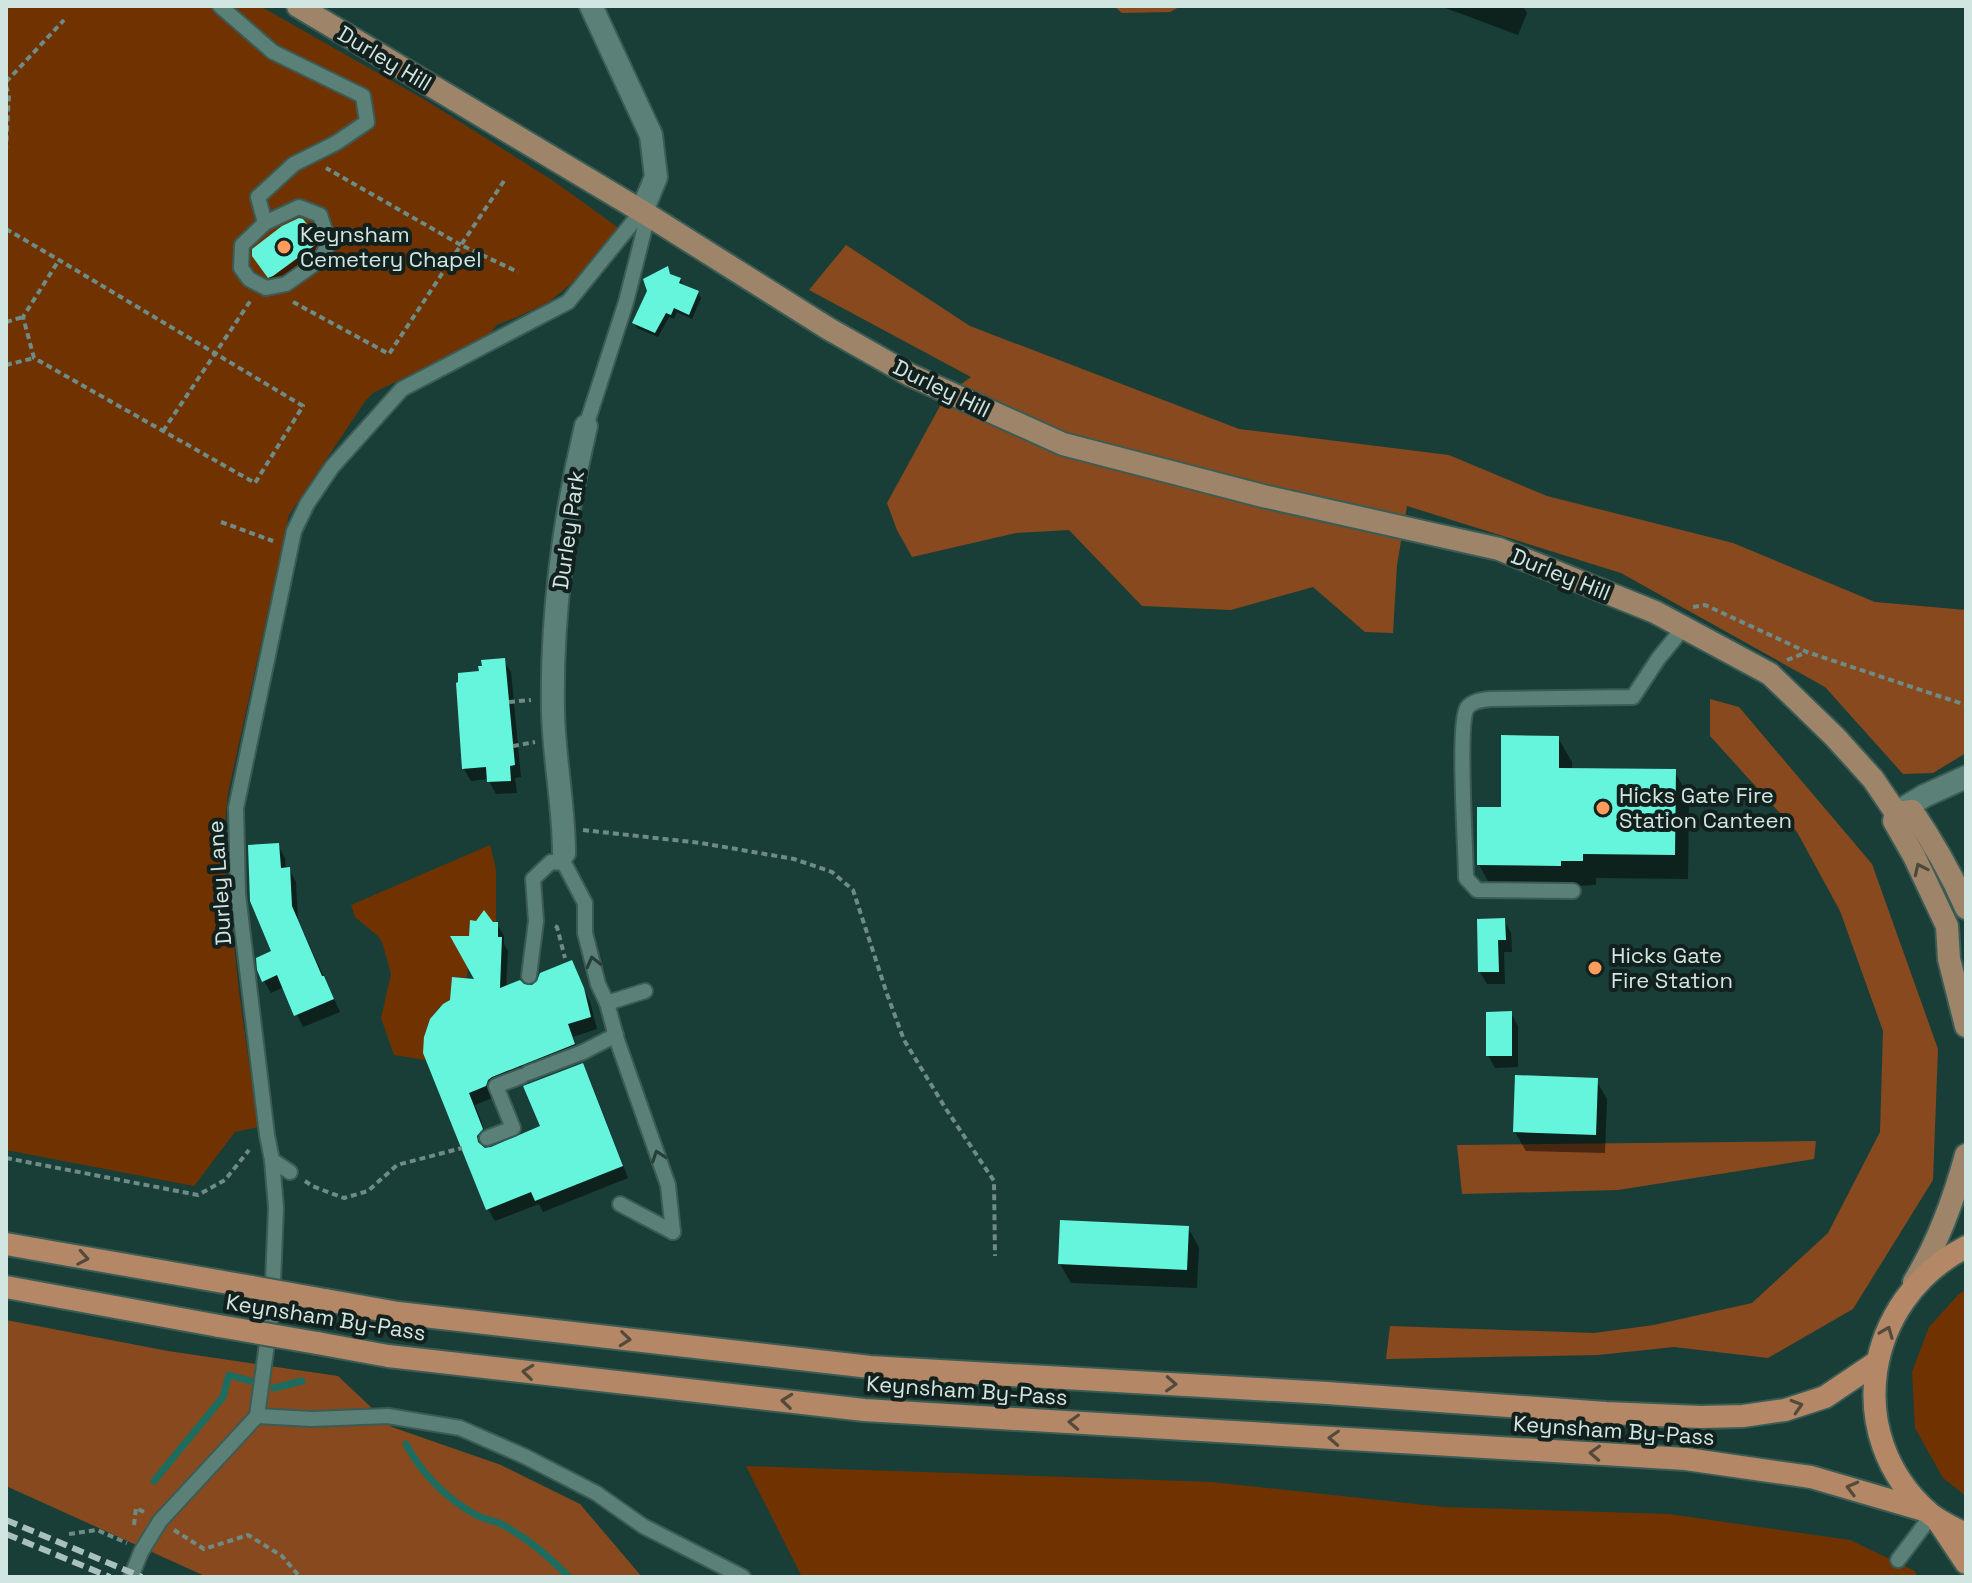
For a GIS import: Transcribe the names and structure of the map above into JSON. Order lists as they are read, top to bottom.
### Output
{
  "streets": {
    "highway": ["Keynsham By-Pass"],
    "main road": ["Durley Hill"],
    "street": ["Durley Park"],
    "lane": ["Durley Lane"]
  },
  "crossings": [
    ["Durley Hill", "Durley Park"],
    ["Durley Hill", "Durley Lane"],
    ["Durley Park", "Durley Lane"]
  ],
  "places": ["Keynsham Cemetery Chapel", "Hicks Gate Fire Station Canteen", "Hicks Gate Fire Station"]
}
